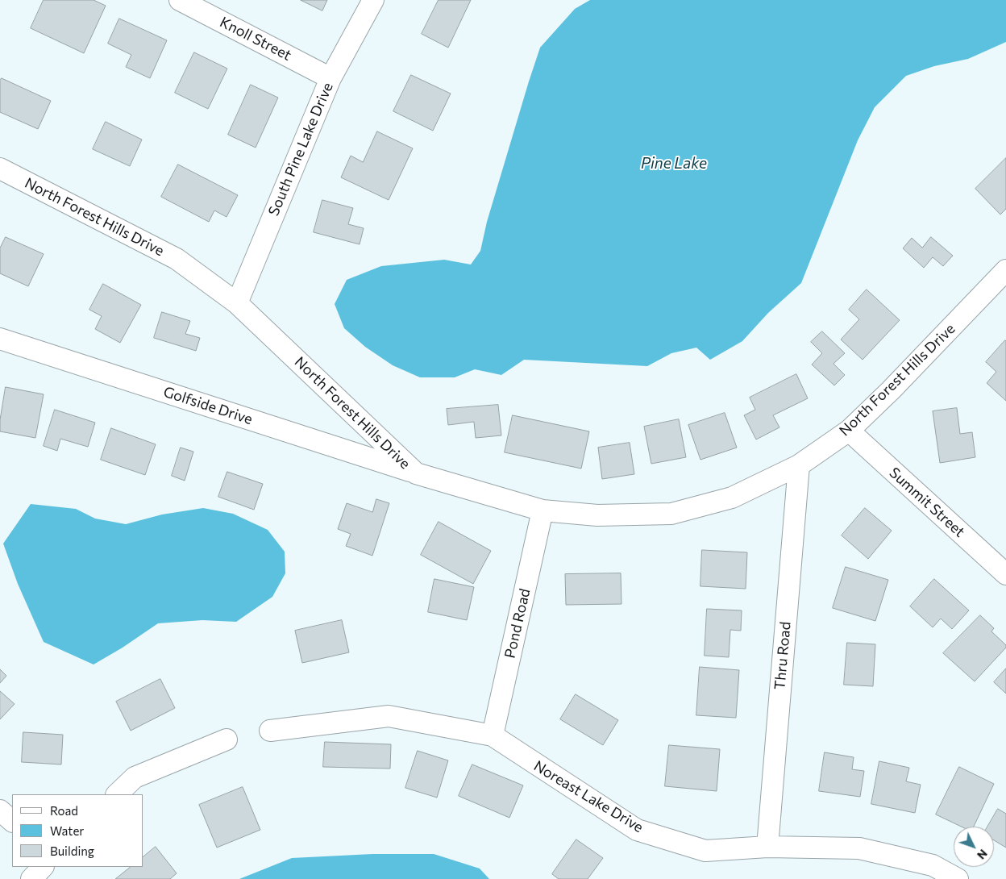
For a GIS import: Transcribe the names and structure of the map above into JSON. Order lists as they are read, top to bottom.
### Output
{
  "streets": {
    "street": [
      "Knoll Street",
      "South Pine Lake Drive",
      "North Forest Hills Drive",
      "Golfside Drive",
      "Summit Street",
      "Pond Road",
      "Thru Road",
      "Noreast Lake Drive"
    ]
  },
  "crossings": [
    ["Knoll Street", "South Pine Lake Drive"],
    ["South Pine Lake Drive", "North Forest Hills Drive"],
    ["North Forest Hills Drive", "Golfside Drive"],
    ["North Forest Hills Drive", "Summit Street"],
    ["North Forest Hills Drive", "Pond Road"],
    ["North Forest Hills Drive", "Thru Road"],
    ["Pond Road", "Noreast Lake Drive"],
    ["Thru Road", "Noreast Lake Drive"]
  ],
  "water": ["Pine Lake"],
  "legend": ["Road", "Water", "Building"],
  "north": "bottom right"
}
